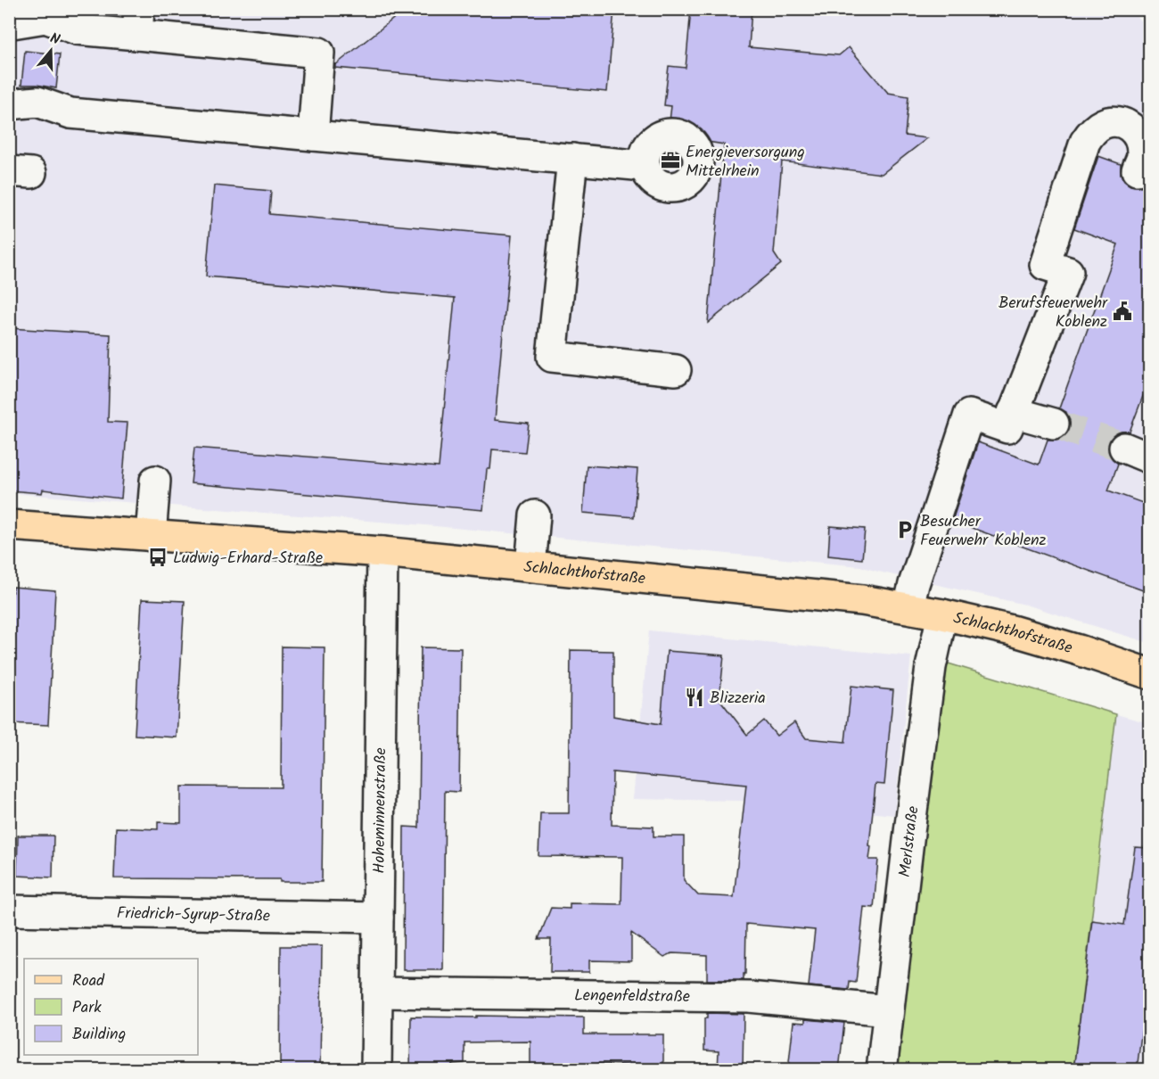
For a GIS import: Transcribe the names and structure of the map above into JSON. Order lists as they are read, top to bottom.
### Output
{
  "streets": {
    "main road": ["Schlachthofstraße"],
    "street": [
      "Hoheminnenstraße",
      "Merlstraße",
      "Friedrich-Syrup-Straße",
      "Lengenfeldstraße"
    ]
  },
  "crossings": [
    ["Schlachthofstraße", "Hoheminnenstraße"],
    ["Schlachthofstraße", "Merlstraße"],
    ["Hoheminnenstraße", "Friedrich-Syrup-Straße"],
    ["Hoheminnenstraße", "Lengenfeldstraße"],
    ["Merlstraße", "Lengenfeldstraße"]
  ],
  "places": {
    "office": ["Energieversorgung Mittelrhein"],
    "public building": ["Berufsfeuerwehr Koblenz"],
    "parking": ["Besucher Feuerwehr Koblenz"],
    "bus stop": ["Ludwig-Erhard-Straße"],
    "restaurant": ["Blizzeria"]
  },
  "legend": ["Road", "Park", "Building"],
  "north": "top"
}
